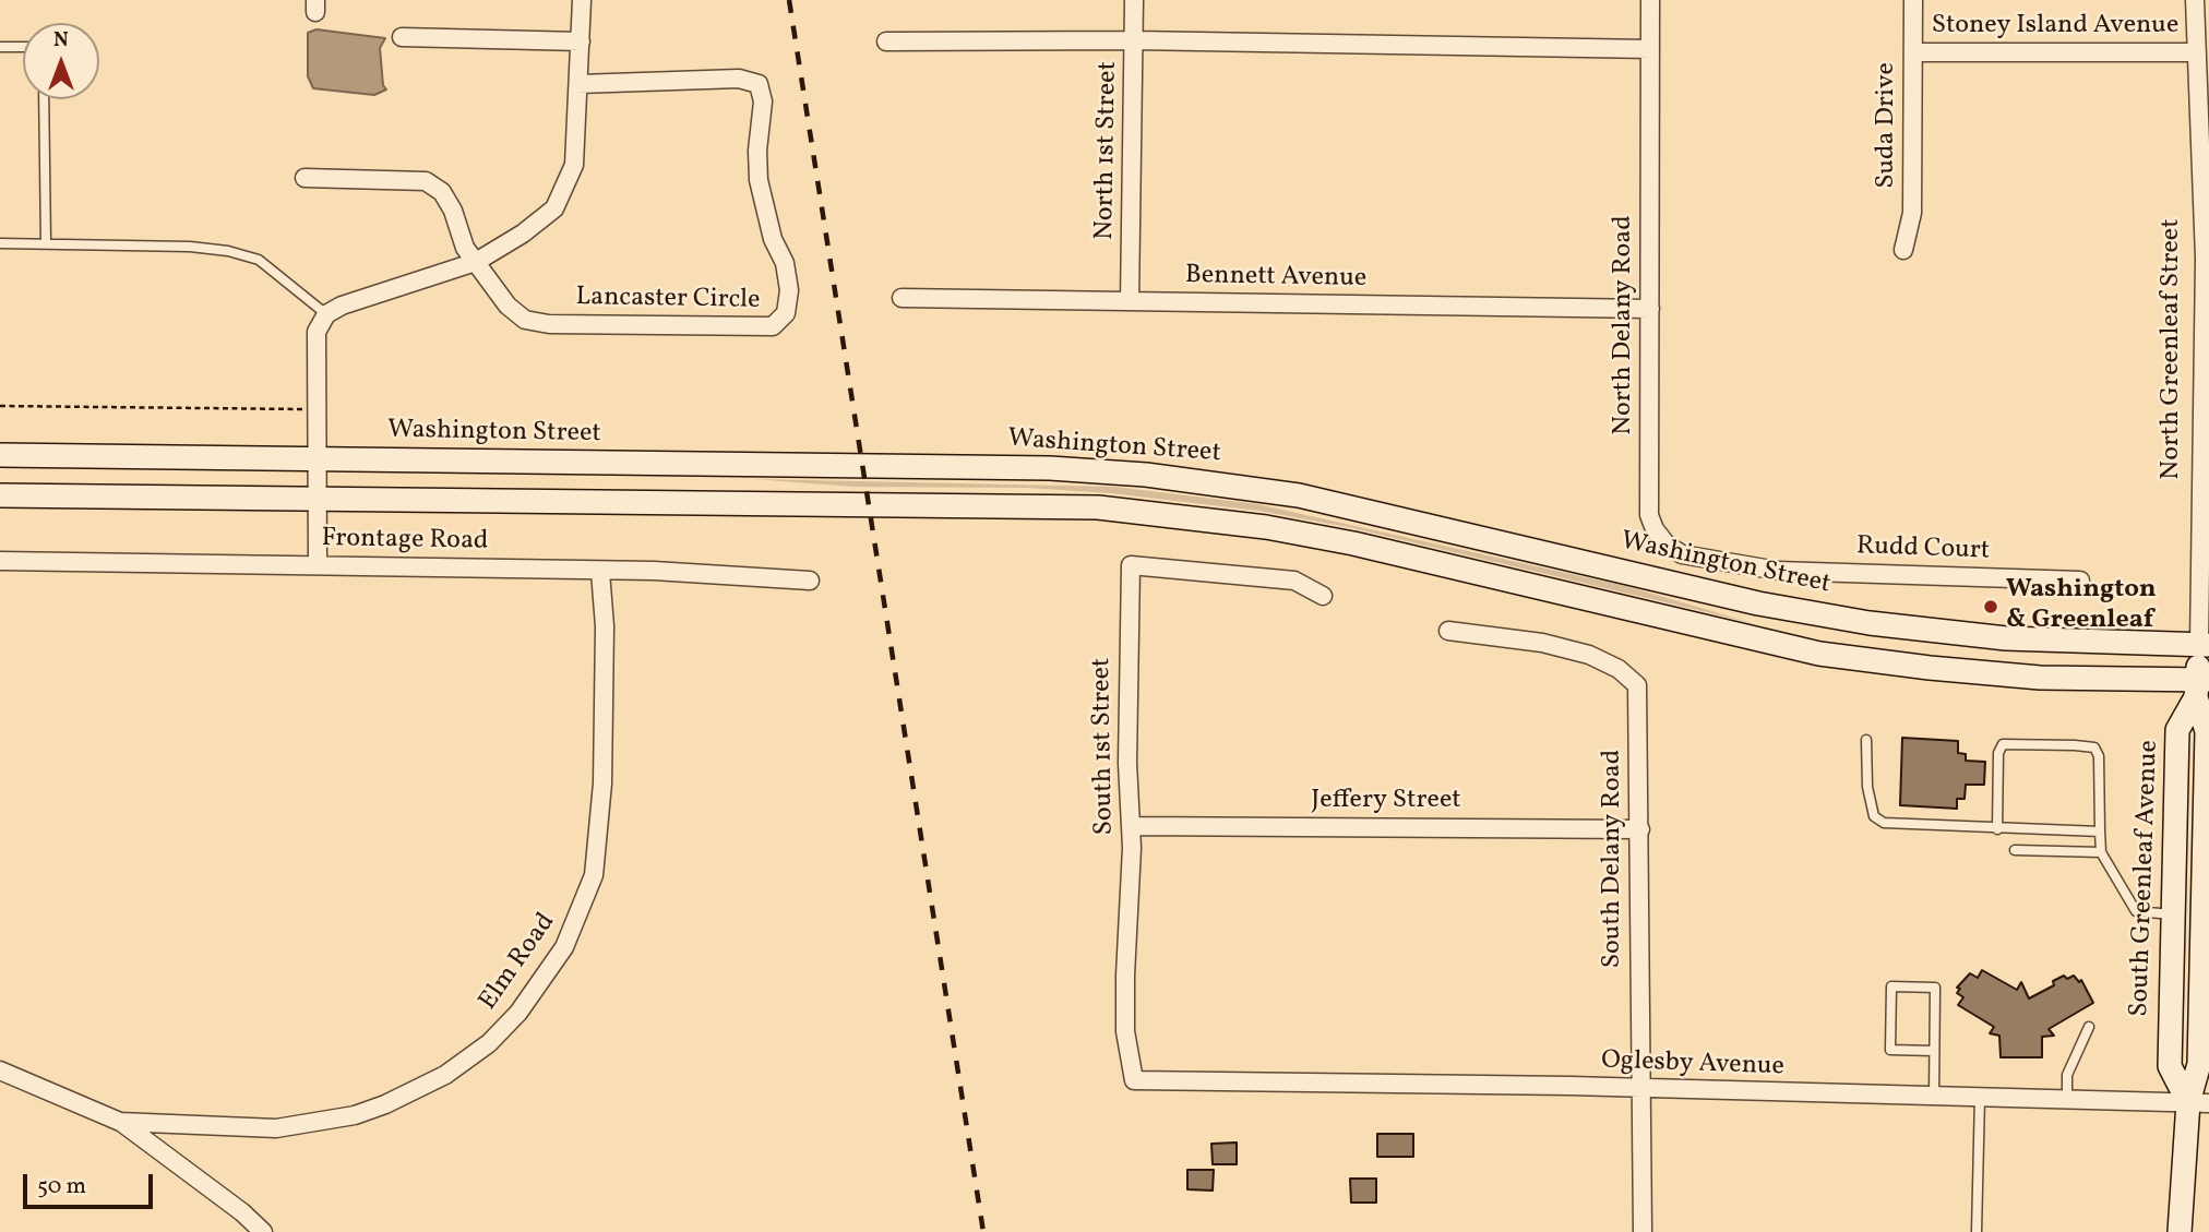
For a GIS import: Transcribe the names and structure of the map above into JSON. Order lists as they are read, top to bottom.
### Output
{
  "streets": {
    "main road": ["North Greenleaf Street", "Washington Street", "South Greenleaf Avenue"],
    "street": [
      "Stoney Island Avenue",
      "Suda Drive",
      "North 1st Street",
      "Bennett Avenue",
      "Lancaster Circle",
      "North Delany Road",
      "Frontage Road",
      "Rudd Court",
      "South 1st Street",
      "Jeffery Street",
      "South Delany Road",
      "Elm Road",
      "Oglesby Avenue"
    ]
  },
  "crossings": [
    ["Stoney Island Avenue", "Suda Drive"],
    ["Stoney Island Avenue", "North Greenleaf Street"],
    ["North 1st Street", "Bennett Avenue"],
    ["Bennett Avenue", "North Delany Road"],
    ["North Delany Road", "Rudd Court"],
    ["North Greenleaf Street", "Washington Street"],
    ["North Greenleaf Street", "South Greenleaf Avenue"],
    ["Frontage Road", "Elm Road"],
    ["South 1st Street", "Jeffery Street"],
    ["South 1st Street", "Oglesby Avenue"],
    ["Jeffery Street", "South Delany Road"],
    ["South Delany Road", "Oglesby Avenue"],
    ["South Greenleaf Avenue", "Oglesby Avenue"]
  ],
  "places": ["Washington & Greenleaf"],
  "scale_bar": "50 m",
  "north": "top"
}
